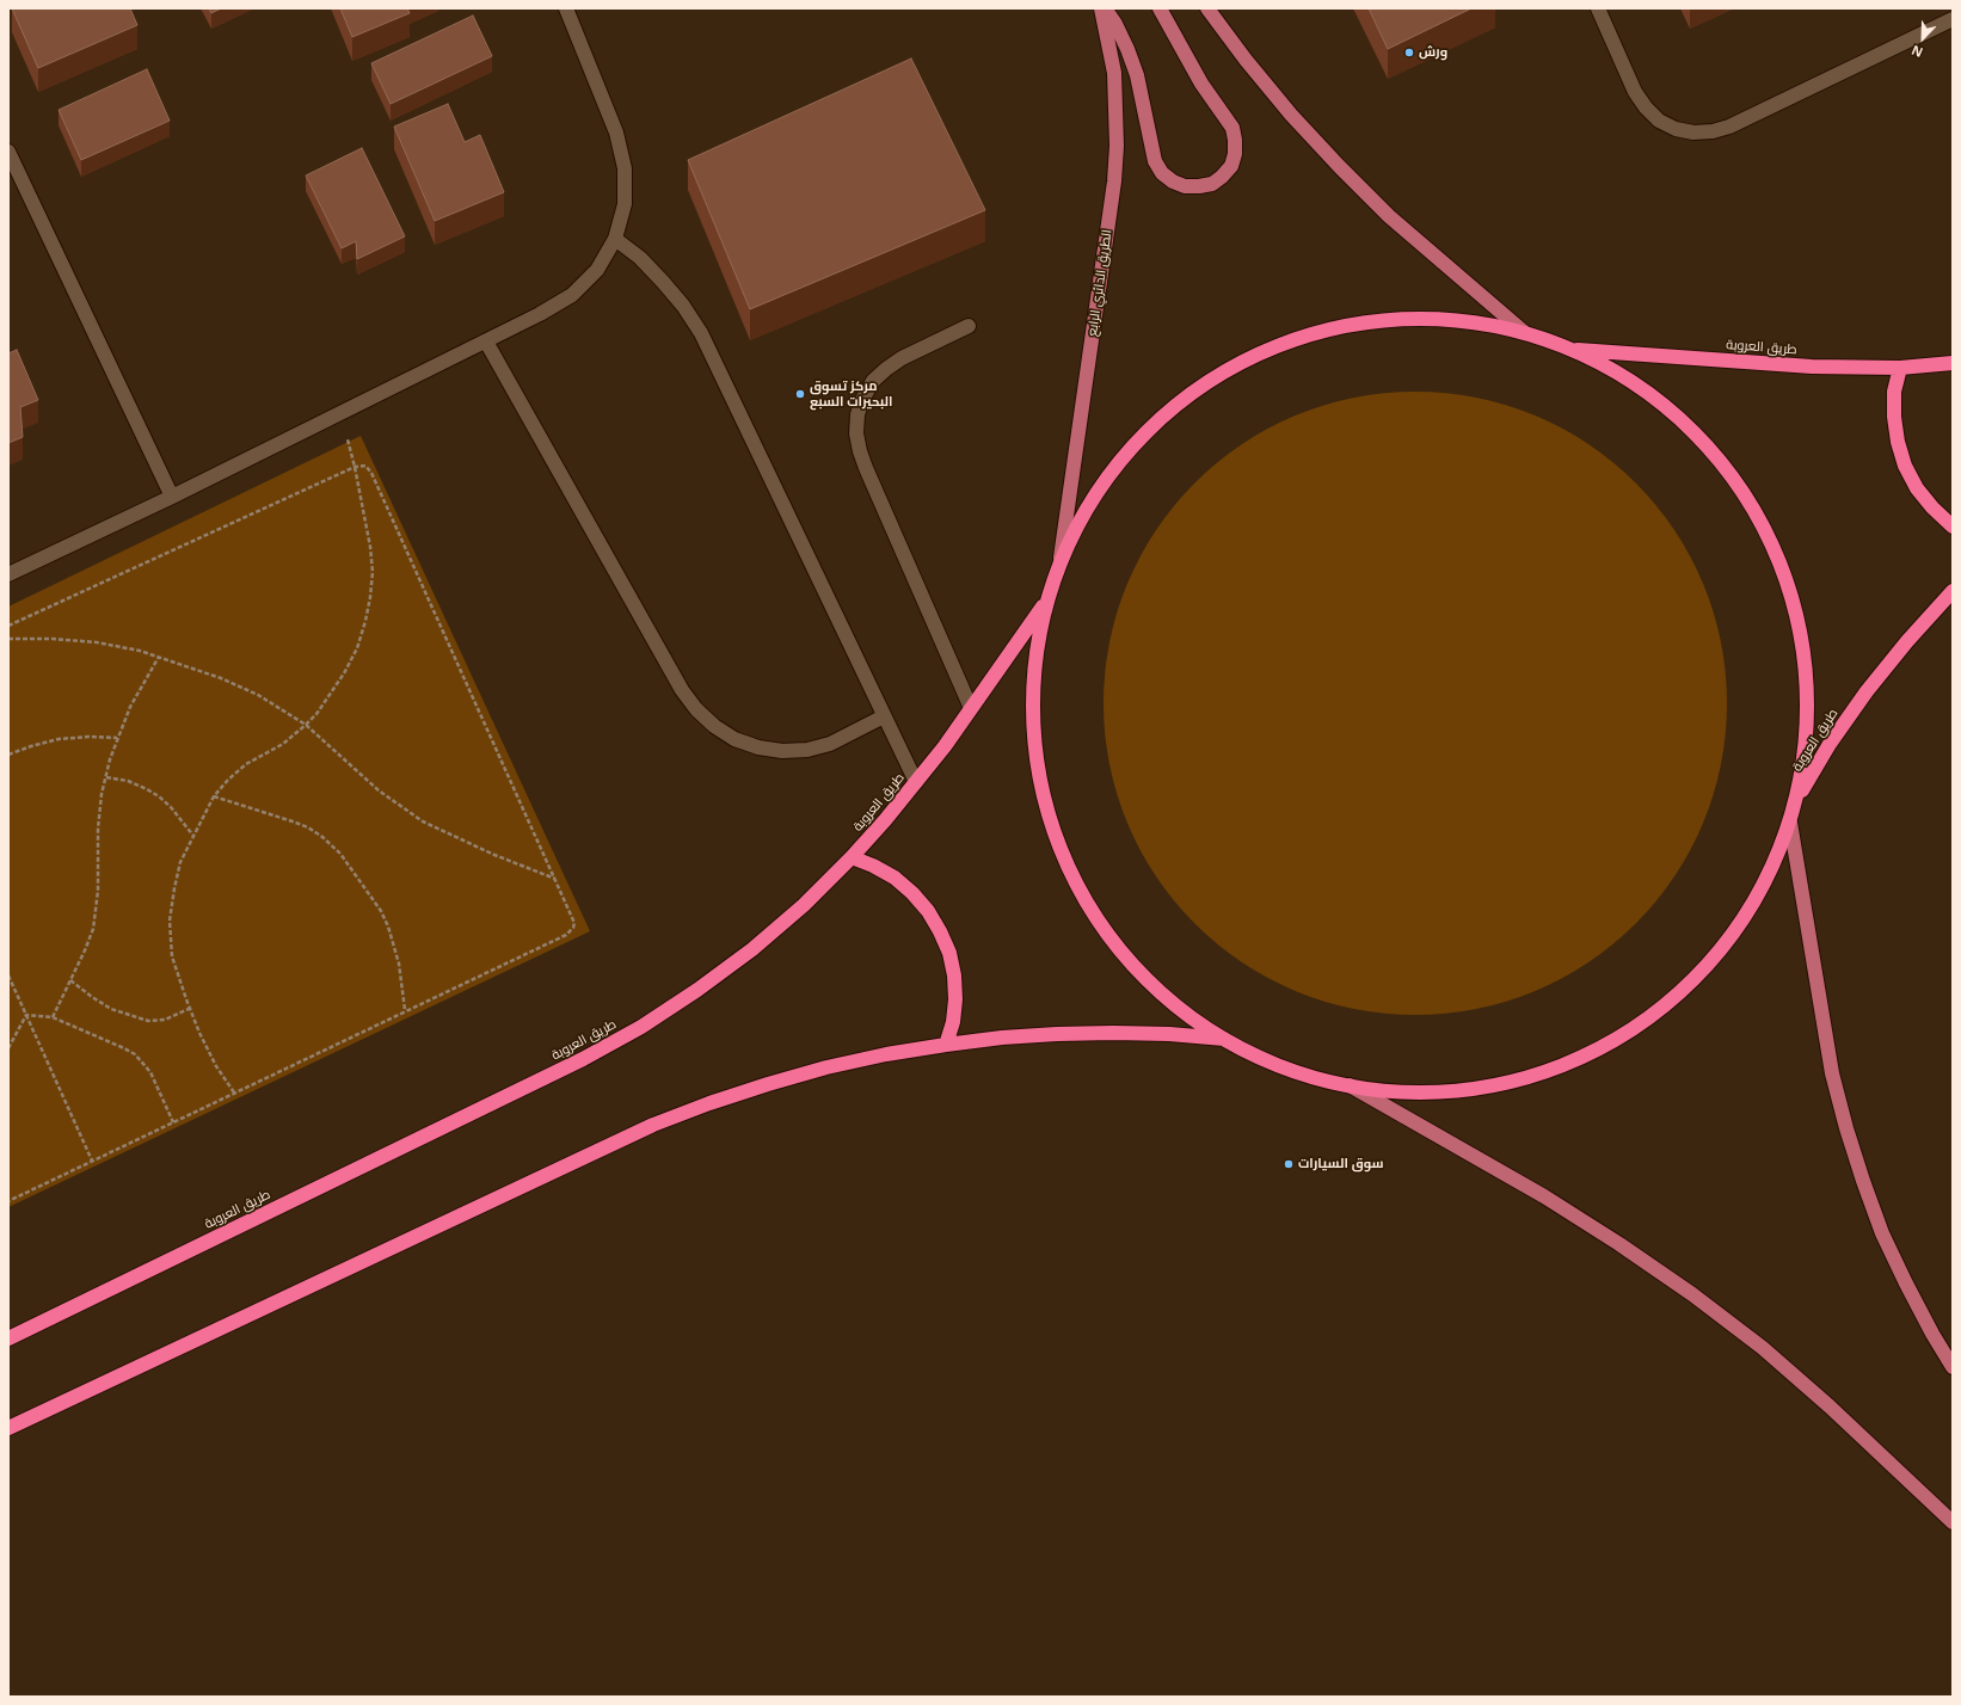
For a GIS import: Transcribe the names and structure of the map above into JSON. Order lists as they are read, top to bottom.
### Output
{
  "streets": {
    "highway": ["طريق العروبة"],
    "main road": ["الطريق الدائري الرابع"]
  },
  "places": ["ورش", "مركز تسوق البحيرات السبع", "سوق السيارات"],
  "north": "bottom left"
}
